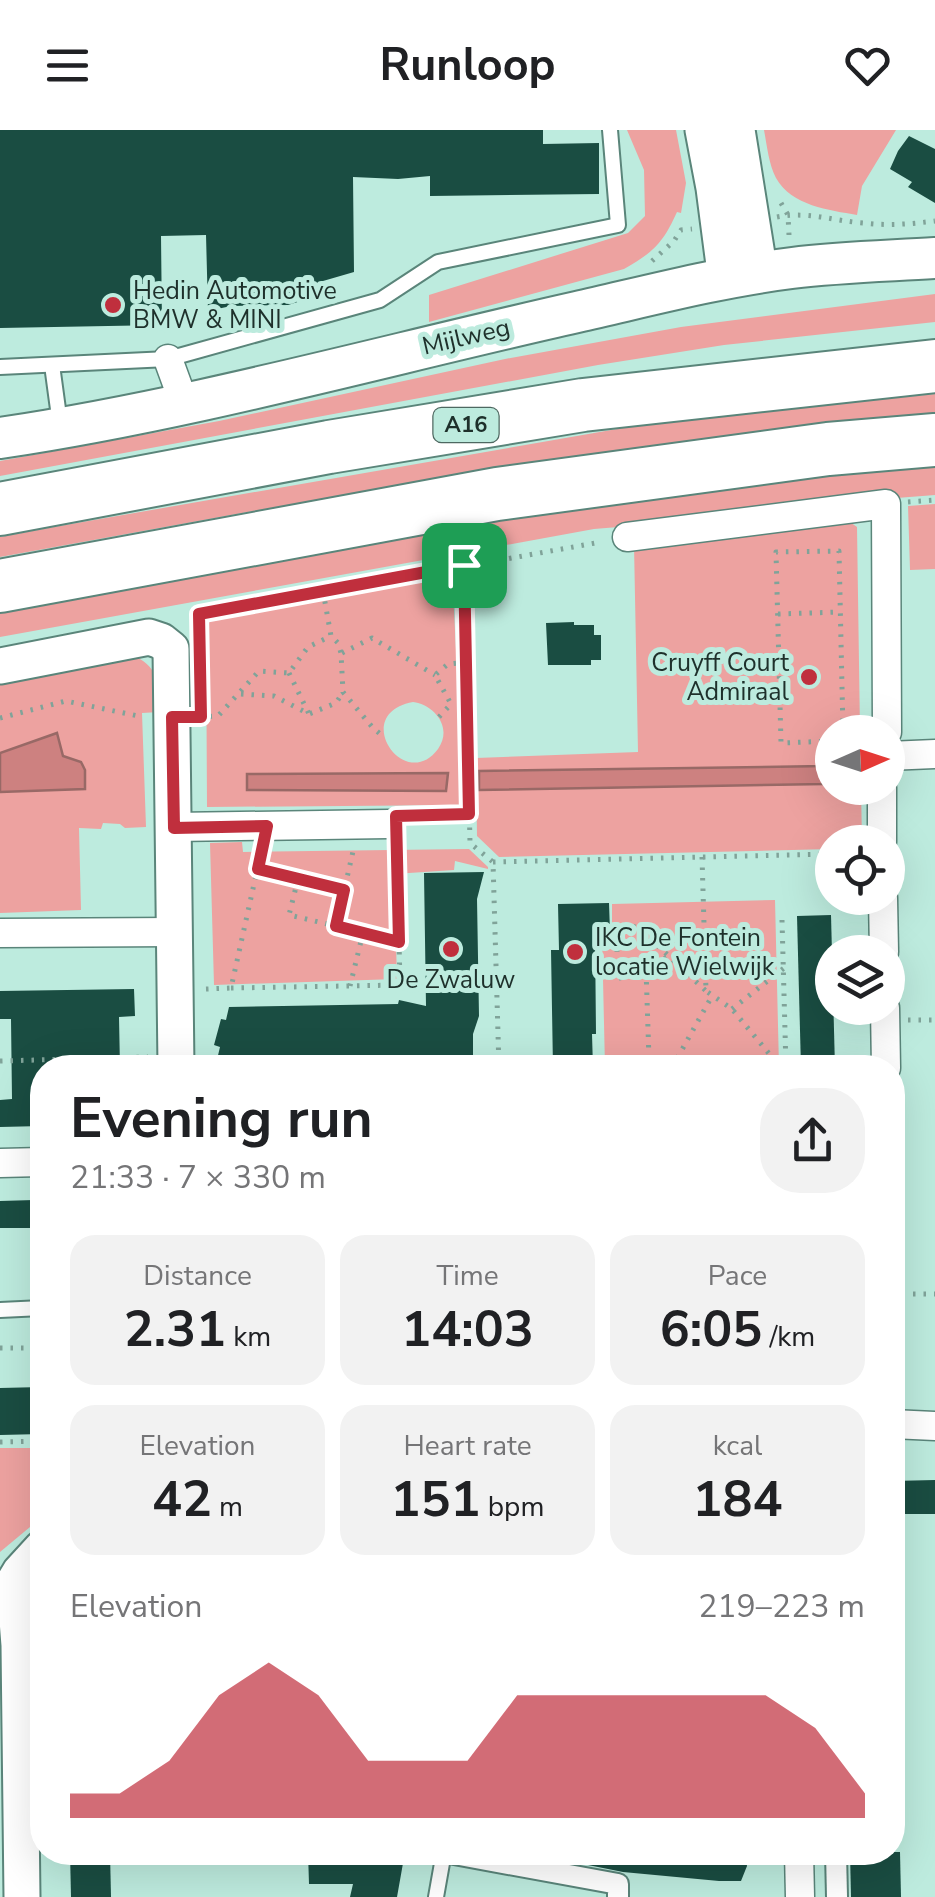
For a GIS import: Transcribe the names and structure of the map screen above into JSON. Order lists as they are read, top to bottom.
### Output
{
  "streets": {
    "highway": ["A16"],
    "main road": ["Mijlweg"]
  },
  "places": [
    "Hedin Automotive BMW & MINI",
    "Cruyff Court Admiraal",
    "De Zwaluw",
    "IKC De Fontein locatie Wielwijk"
  ],
  "north": "right",
  "page": {
    "header": "Runloop",
    "heading": ["Evening run", "21:33 · 7 × 330 m"],
    "stats": [
      ["Distance", "2.31 km"],
      ["Time", "14:03"],
      ["Pace", "6:05 /km"],
      ["Elevation", "42 m"],
      ["Heart rate", "151 bpm"],
      ["kcal", "184"]
    ],
    "chart": ["Elevation", "219–223 m"]
  }
}
